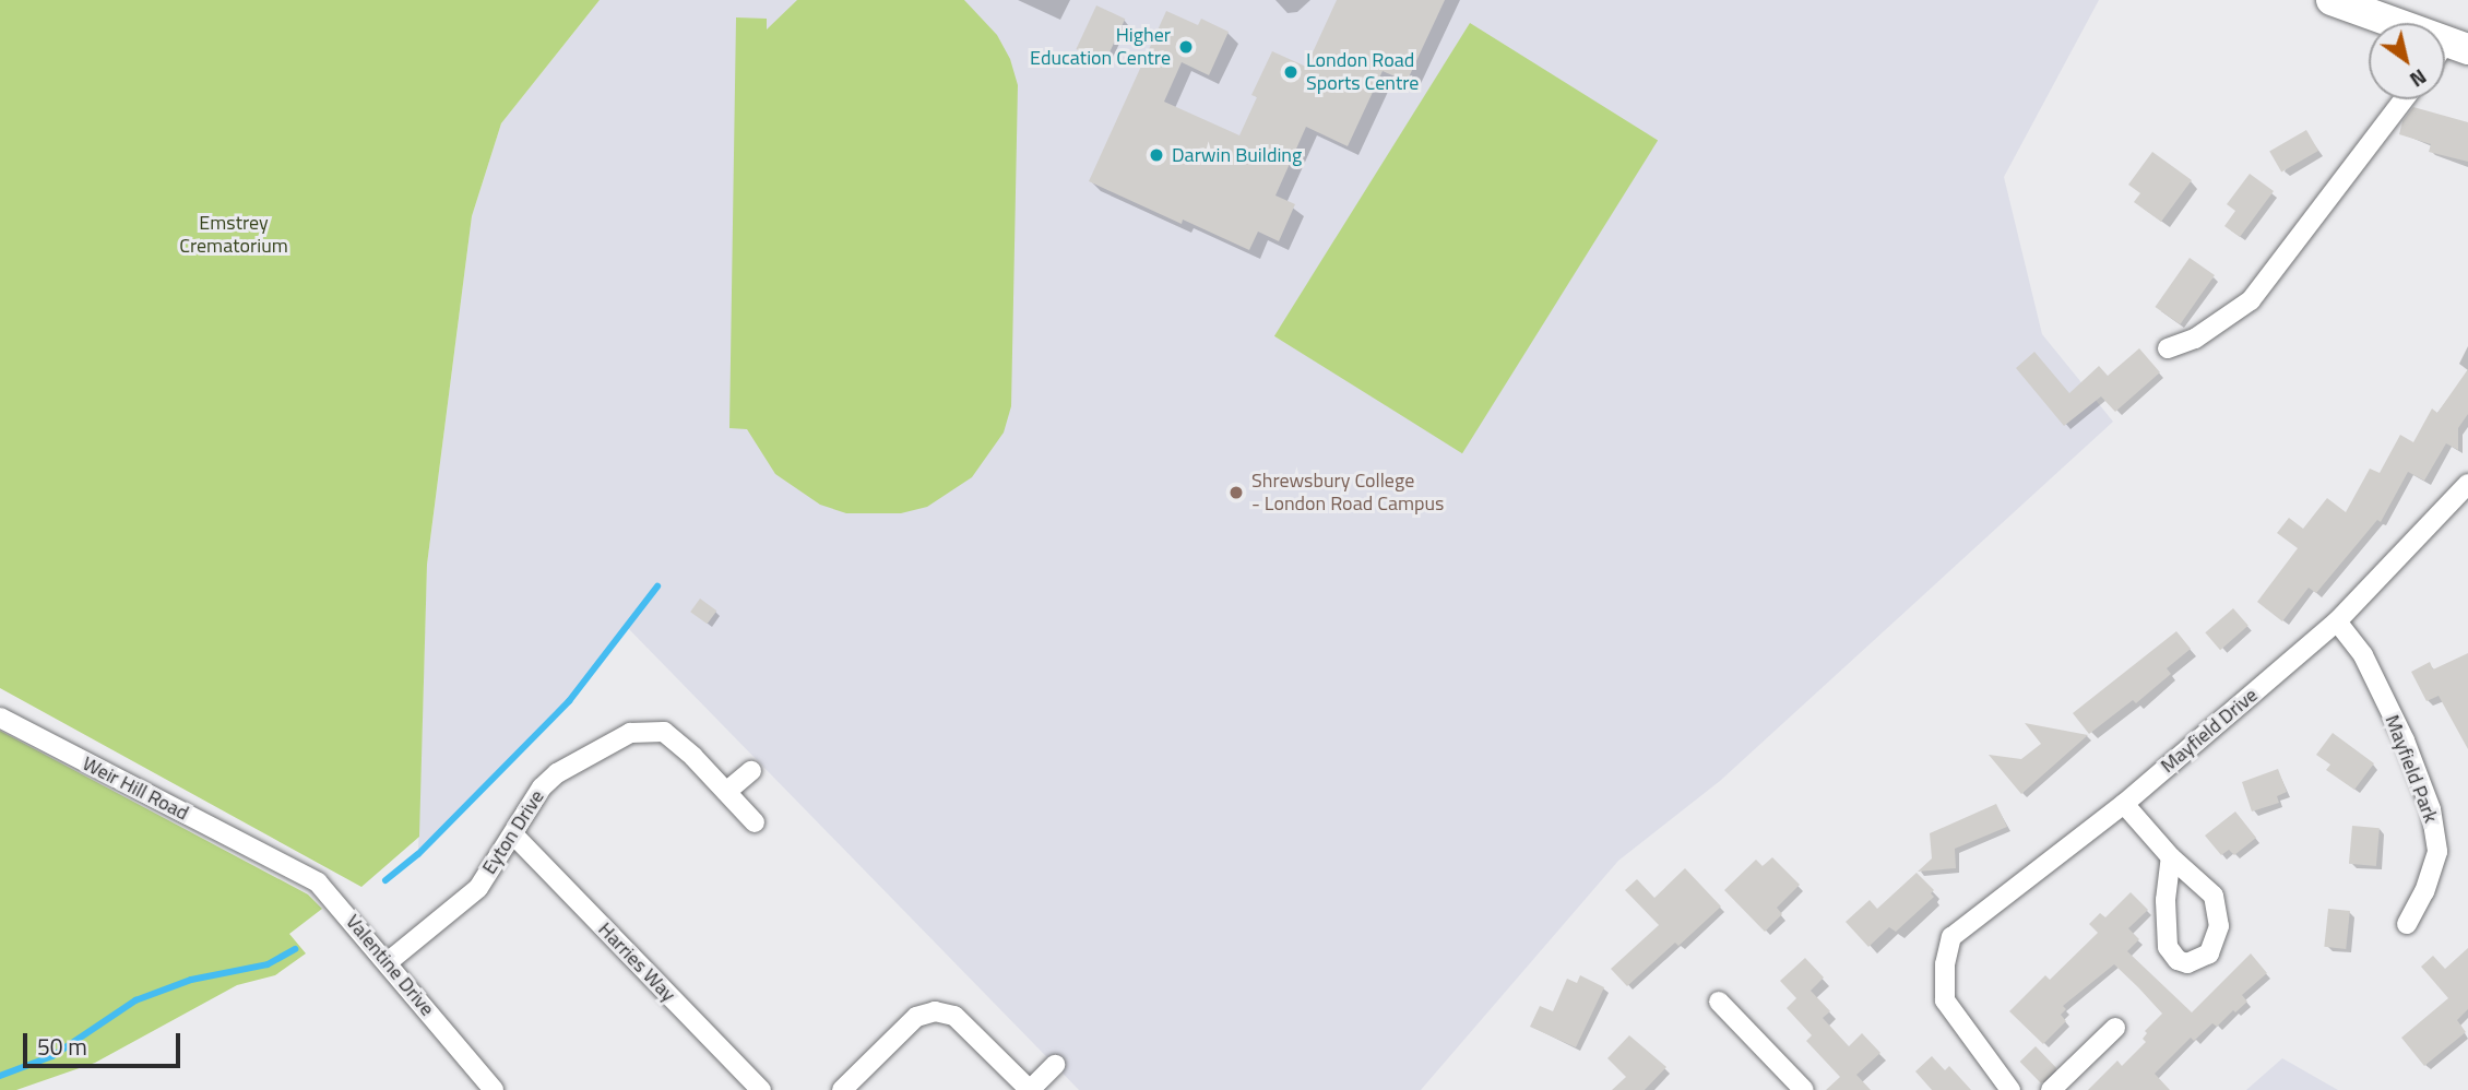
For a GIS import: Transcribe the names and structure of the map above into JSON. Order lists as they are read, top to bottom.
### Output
{
  "streets": {
    "street": [
      "Mayfield Drive",
      "Mayfield Park",
      "Weir Hill Road",
      "Eyton Drive",
      "Harries Way",
      "Valentine Drive"
    ]
  },
  "crossings": [
    ["Mayfield Drive", "Mayfield Park"],
    ["Weir Hill Road", "Valentine Drive"],
    ["Eyton Drive", "Harries Way"],
    ["Eyton Drive", "Valentine Drive"]
  ],
  "parks": ["Emstrey Crematorium"],
  "places": [
    "Higher Education Centre",
    "London Road Sports Centre",
    "Darwin Building",
    "Shrewsbury College - London Road Campus"
  ],
  "scale_bar": "50 m",
  "north": "bottom right"
}
